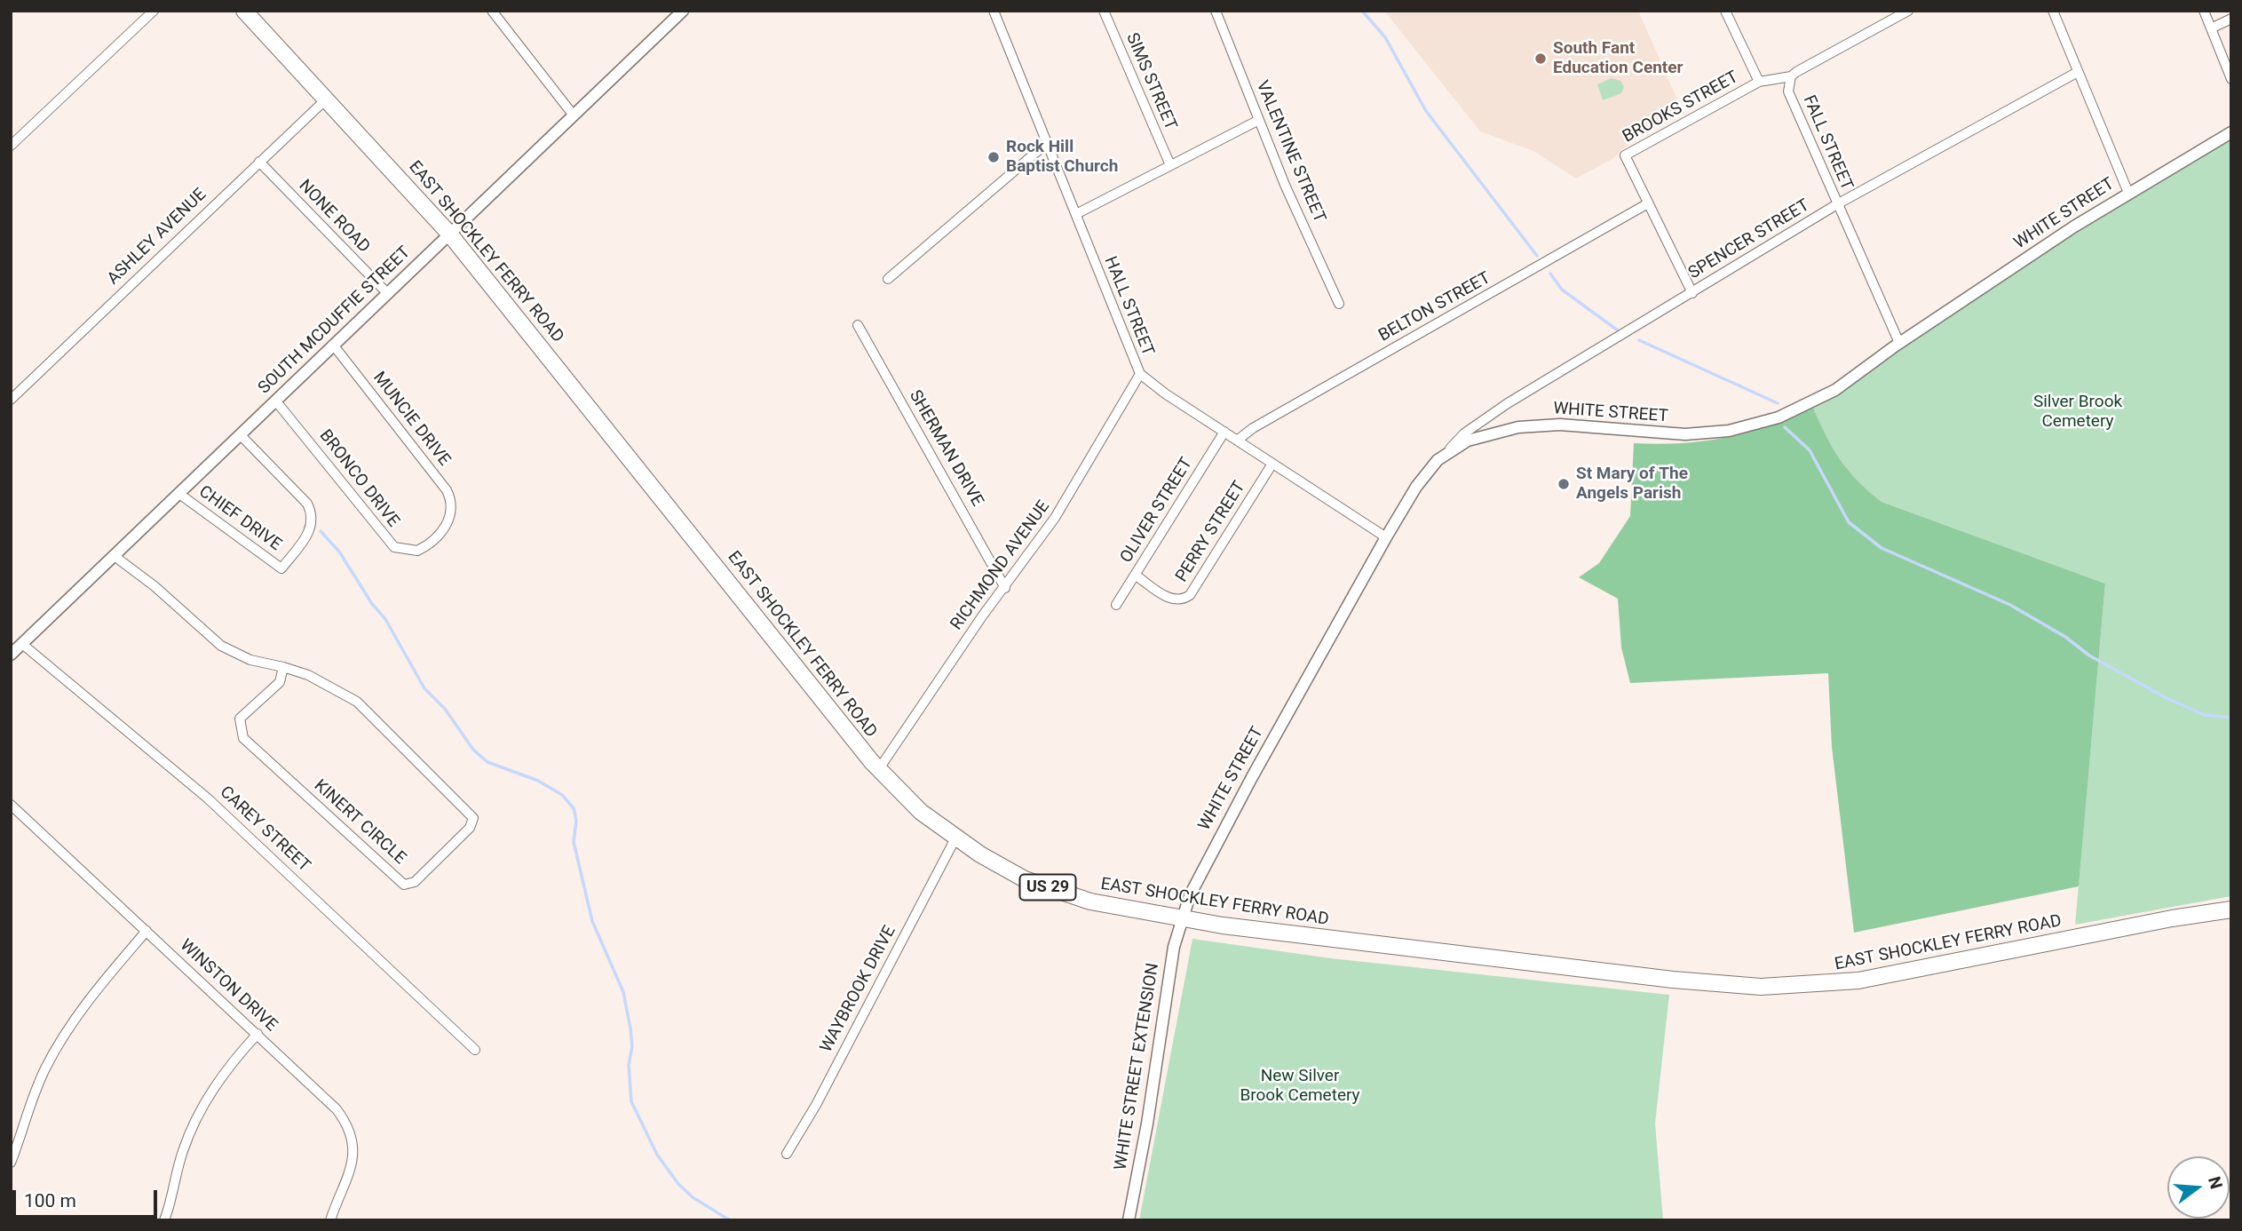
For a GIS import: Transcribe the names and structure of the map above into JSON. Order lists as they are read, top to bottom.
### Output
{
  "streets": {
    "highway": ["EAST SHOCKLEY FERRY ROAD", "US 29"],
    "street": [
      "SIMS STREET",
      "BROOKS STREET",
      "FALL STREET",
      "VALENTINE STREET",
      "WHITE STREET",
      "NONE ROAD",
      "ASHLEY AVENUE",
      "SPENCER STREET",
      "HALL STREET",
      "BELTON STREET",
      "SOUTH MCDUFFIE STREET",
      "MUNCIE DRIVE",
      "SHERMAN DRIVE",
      "BRONCO DRIVE",
      "OLIVER STREET",
      "CHIEF DRIVE",
      "PERRY STREET",
      "RICHMOND AVENUE",
      "KINERT CIRCLE",
      "CAREY STREET",
      "WINSTON DRIVE",
      "WAYBROOK DRIVE",
      "WHITE STREET EXTENSION"
    ]
  },
  "crossings": [
    ["BROOKS STREET", "FALL STREET"],
    ["BROOKS STREET", "SPENCER STREET"],
    ["BROOKS STREET", "BELTON STREET"],
    ["FALL STREET", "WHITE STREET"],
    ["FALL STREET", "SPENCER STREET"],
    ["WHITE STREET", "SPENCER STREET"],
    ["WHITE STREET", "EAST SHOCKLEY FERRY ROAD"],
    ["WHITE STREET", "HALL STREET"],
    ["WHITE STREET", "WHITE STREET EXTENSION"],
    ["NONE ROAD", "ASHLEY AVENUE"],
    ["NONE ROAD", "SOUTH MCDUFFIE STREET"],
    ["ASHLEY AVENUE", "EAST SHOCKLEY FERRY ROAD"],
    ["EAST SHOCKLEY FERRY ROAD", "SOUTH MCDUFFIE STREET"],
    ["EAST SHOCKLEY FERRY ROAD", "RICHMOND AVENUE"],
    ["EAST SHOCKLEY FERRY ROAD", "WAYBROOK DRIVE"],
    ["EAST SHOCKLEY FERRY ROAD", "WHITE STREET EXTENSION"],
    ["HALL STREET", "BELTON STREET"],
    ["HALL STREET", "OLIVER STREET"],
    ["HALL STREET", "PERRY STREET"],
    ["HALL STREET", "RICHMOND AVENUE"],
    ["SOUTH MCDUFFIE STREET", "MUNCIE DRIVE"],
    ["SOUTH MCDUFFIE STREET", "BRONCO DRIVE"],
    ["SOUTH MCDUFFIE STREET", "CHIEF DRIVE"],
    ["SOUTH MCDUFFIE STREET", "KINERT CIRCLE"],
    ["SOUTH MCDUFFIE STREET", "CAREY STREET"],
    ["MUNCIE DRIVE", "BRONCO DRIVE"],
    ["SHERMAN DRIVE", "RICHMOND AVENUE"],
    ["OLIVER STREET", "PERRY STREET"]
  ],
  "parks": ["Silver Brook Cemetery", "New Silver Brook Cemetery"],
  "places": ["South Fant Education Center", "Rock Hill Baptist Church", "St Mary of The Angels Parish"],
  "scale_bar": "100 m",
  "north": "right"
}
